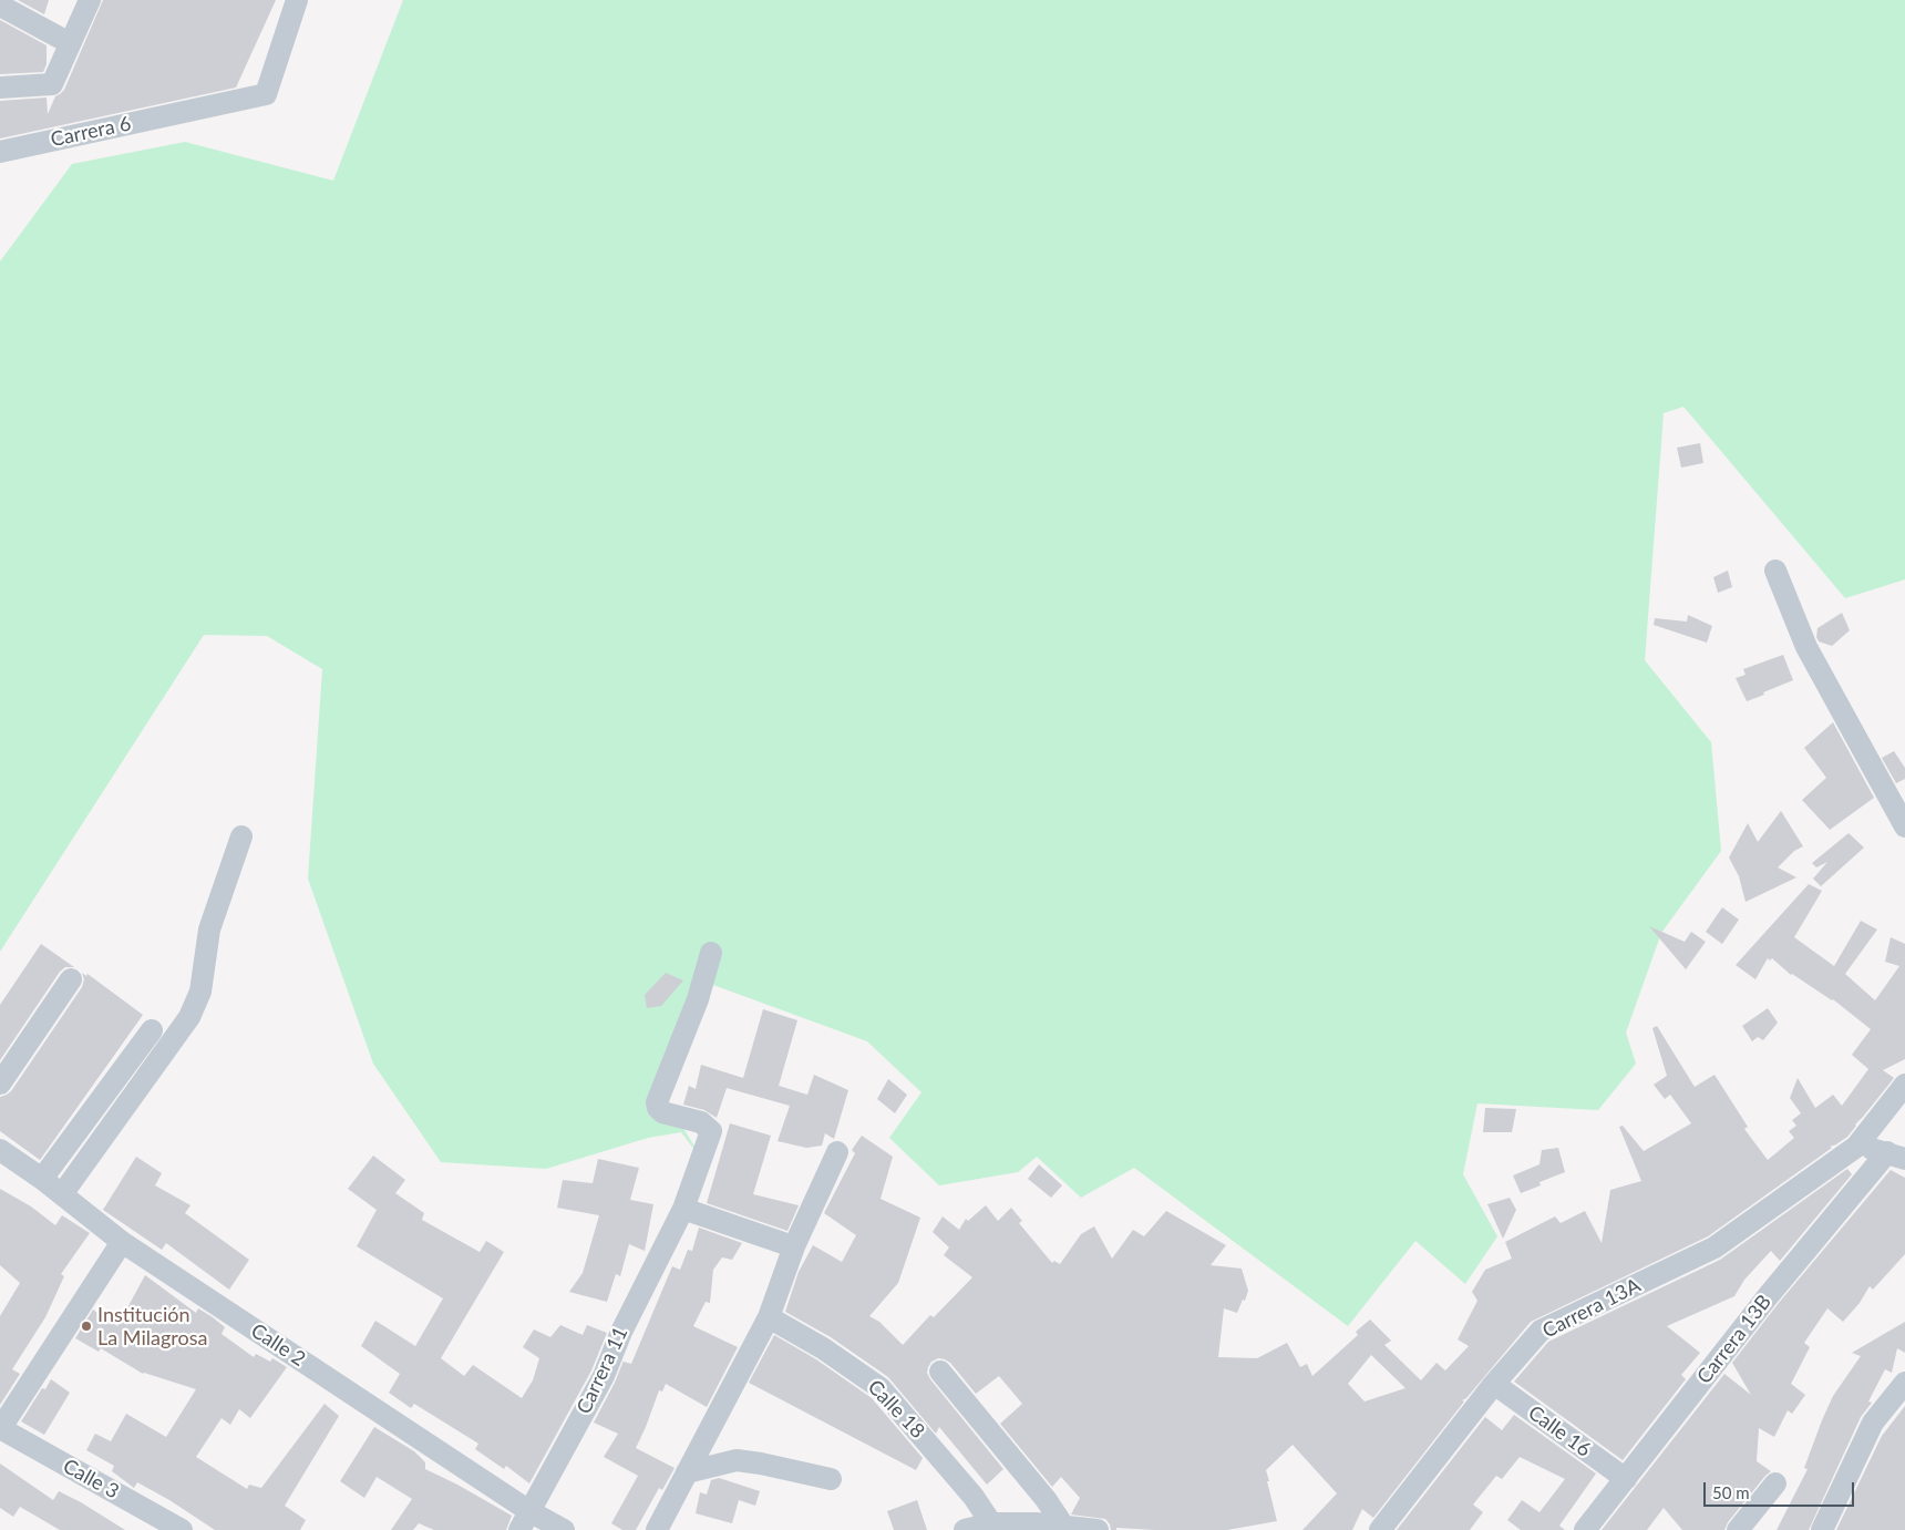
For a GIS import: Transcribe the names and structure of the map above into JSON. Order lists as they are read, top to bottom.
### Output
{
  "streets": {
    "street": [
      "Carrera 6",
      "Carrera 13A",
      "Carrera 13B",
      "Calle 2",
      "Carrera 11",
      "Calle 18",
      "Calle 16",
      "Calle 3"
    ]
  },
  "crossings": [
    ["Carrera 13A", "Calle 16"],
    ["Carrera 13B", "Calle 16"],
    ["Calle 2", "Carrera 11"]
  ],
  "places": ["Institución La Milagrosa"],
  "scale_bar": "50 m"
}
